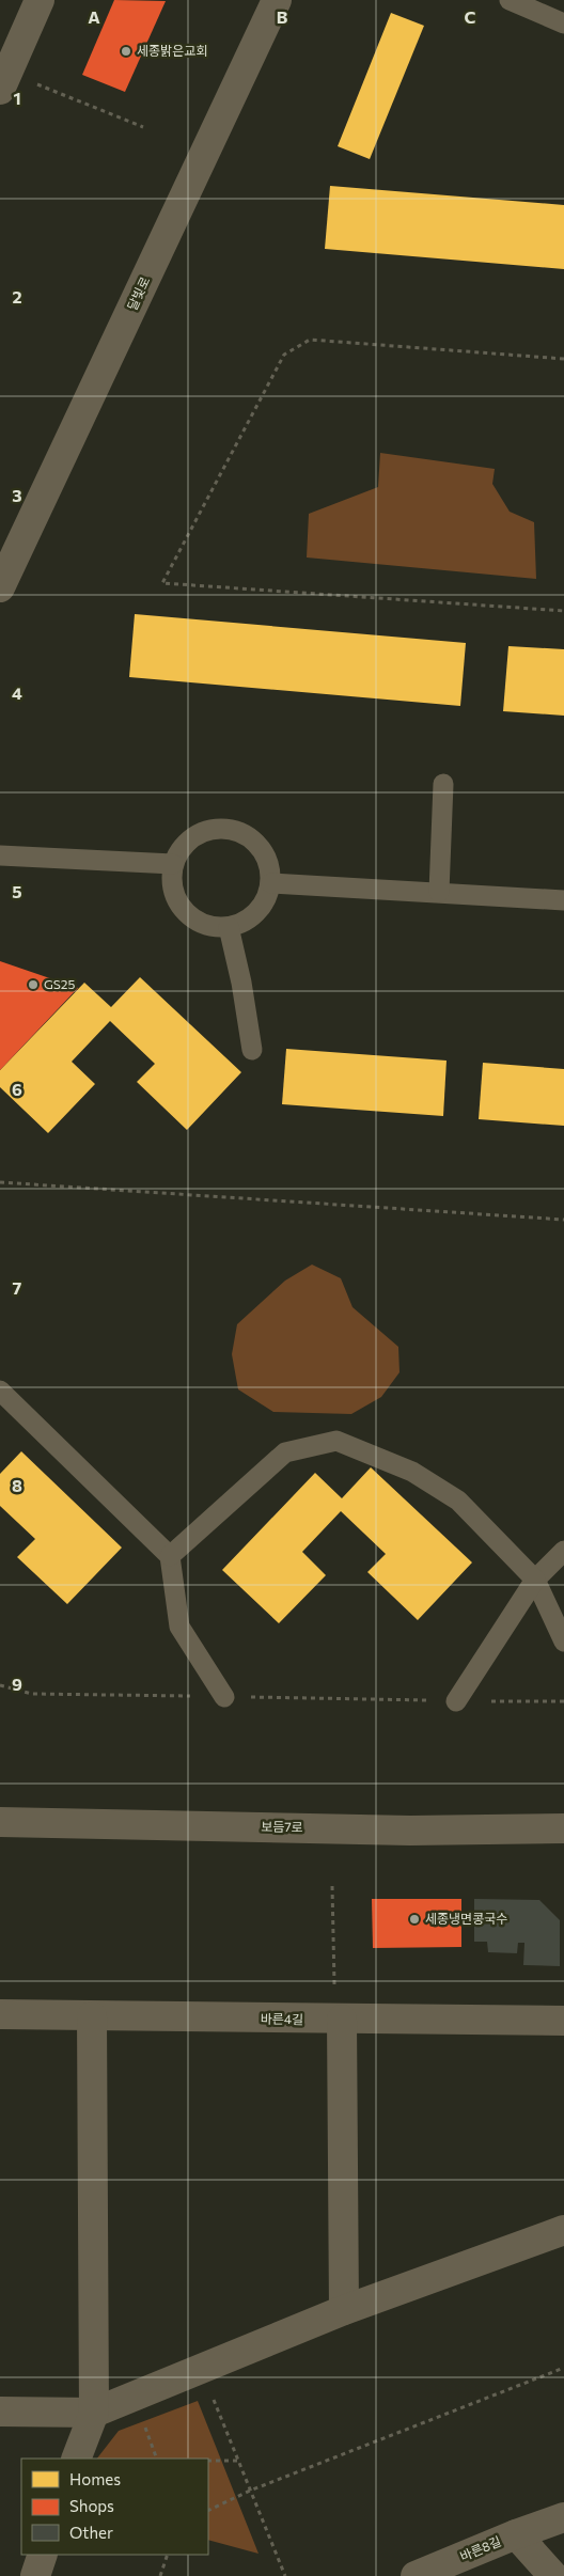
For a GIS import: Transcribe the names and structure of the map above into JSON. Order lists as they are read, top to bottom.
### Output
{
  "streets": {
    "street": [
      "달빛로",
      "보듬7로",
      "바른4길",
      "바른8길"
    ]
  },
  "places": ["세종밝은교회", "GS25", "세종냉면콩국수"],
  "legend": ["Homes", "Shops", "Other"],
  "grid": {
    "columns": ["A", "B", "C"],
    "rows": [
      "1",
      "2",
      "3",
      "4",
      "5",
      "6",
      "7",
      "8",
      "9"
    ]
  }
}
